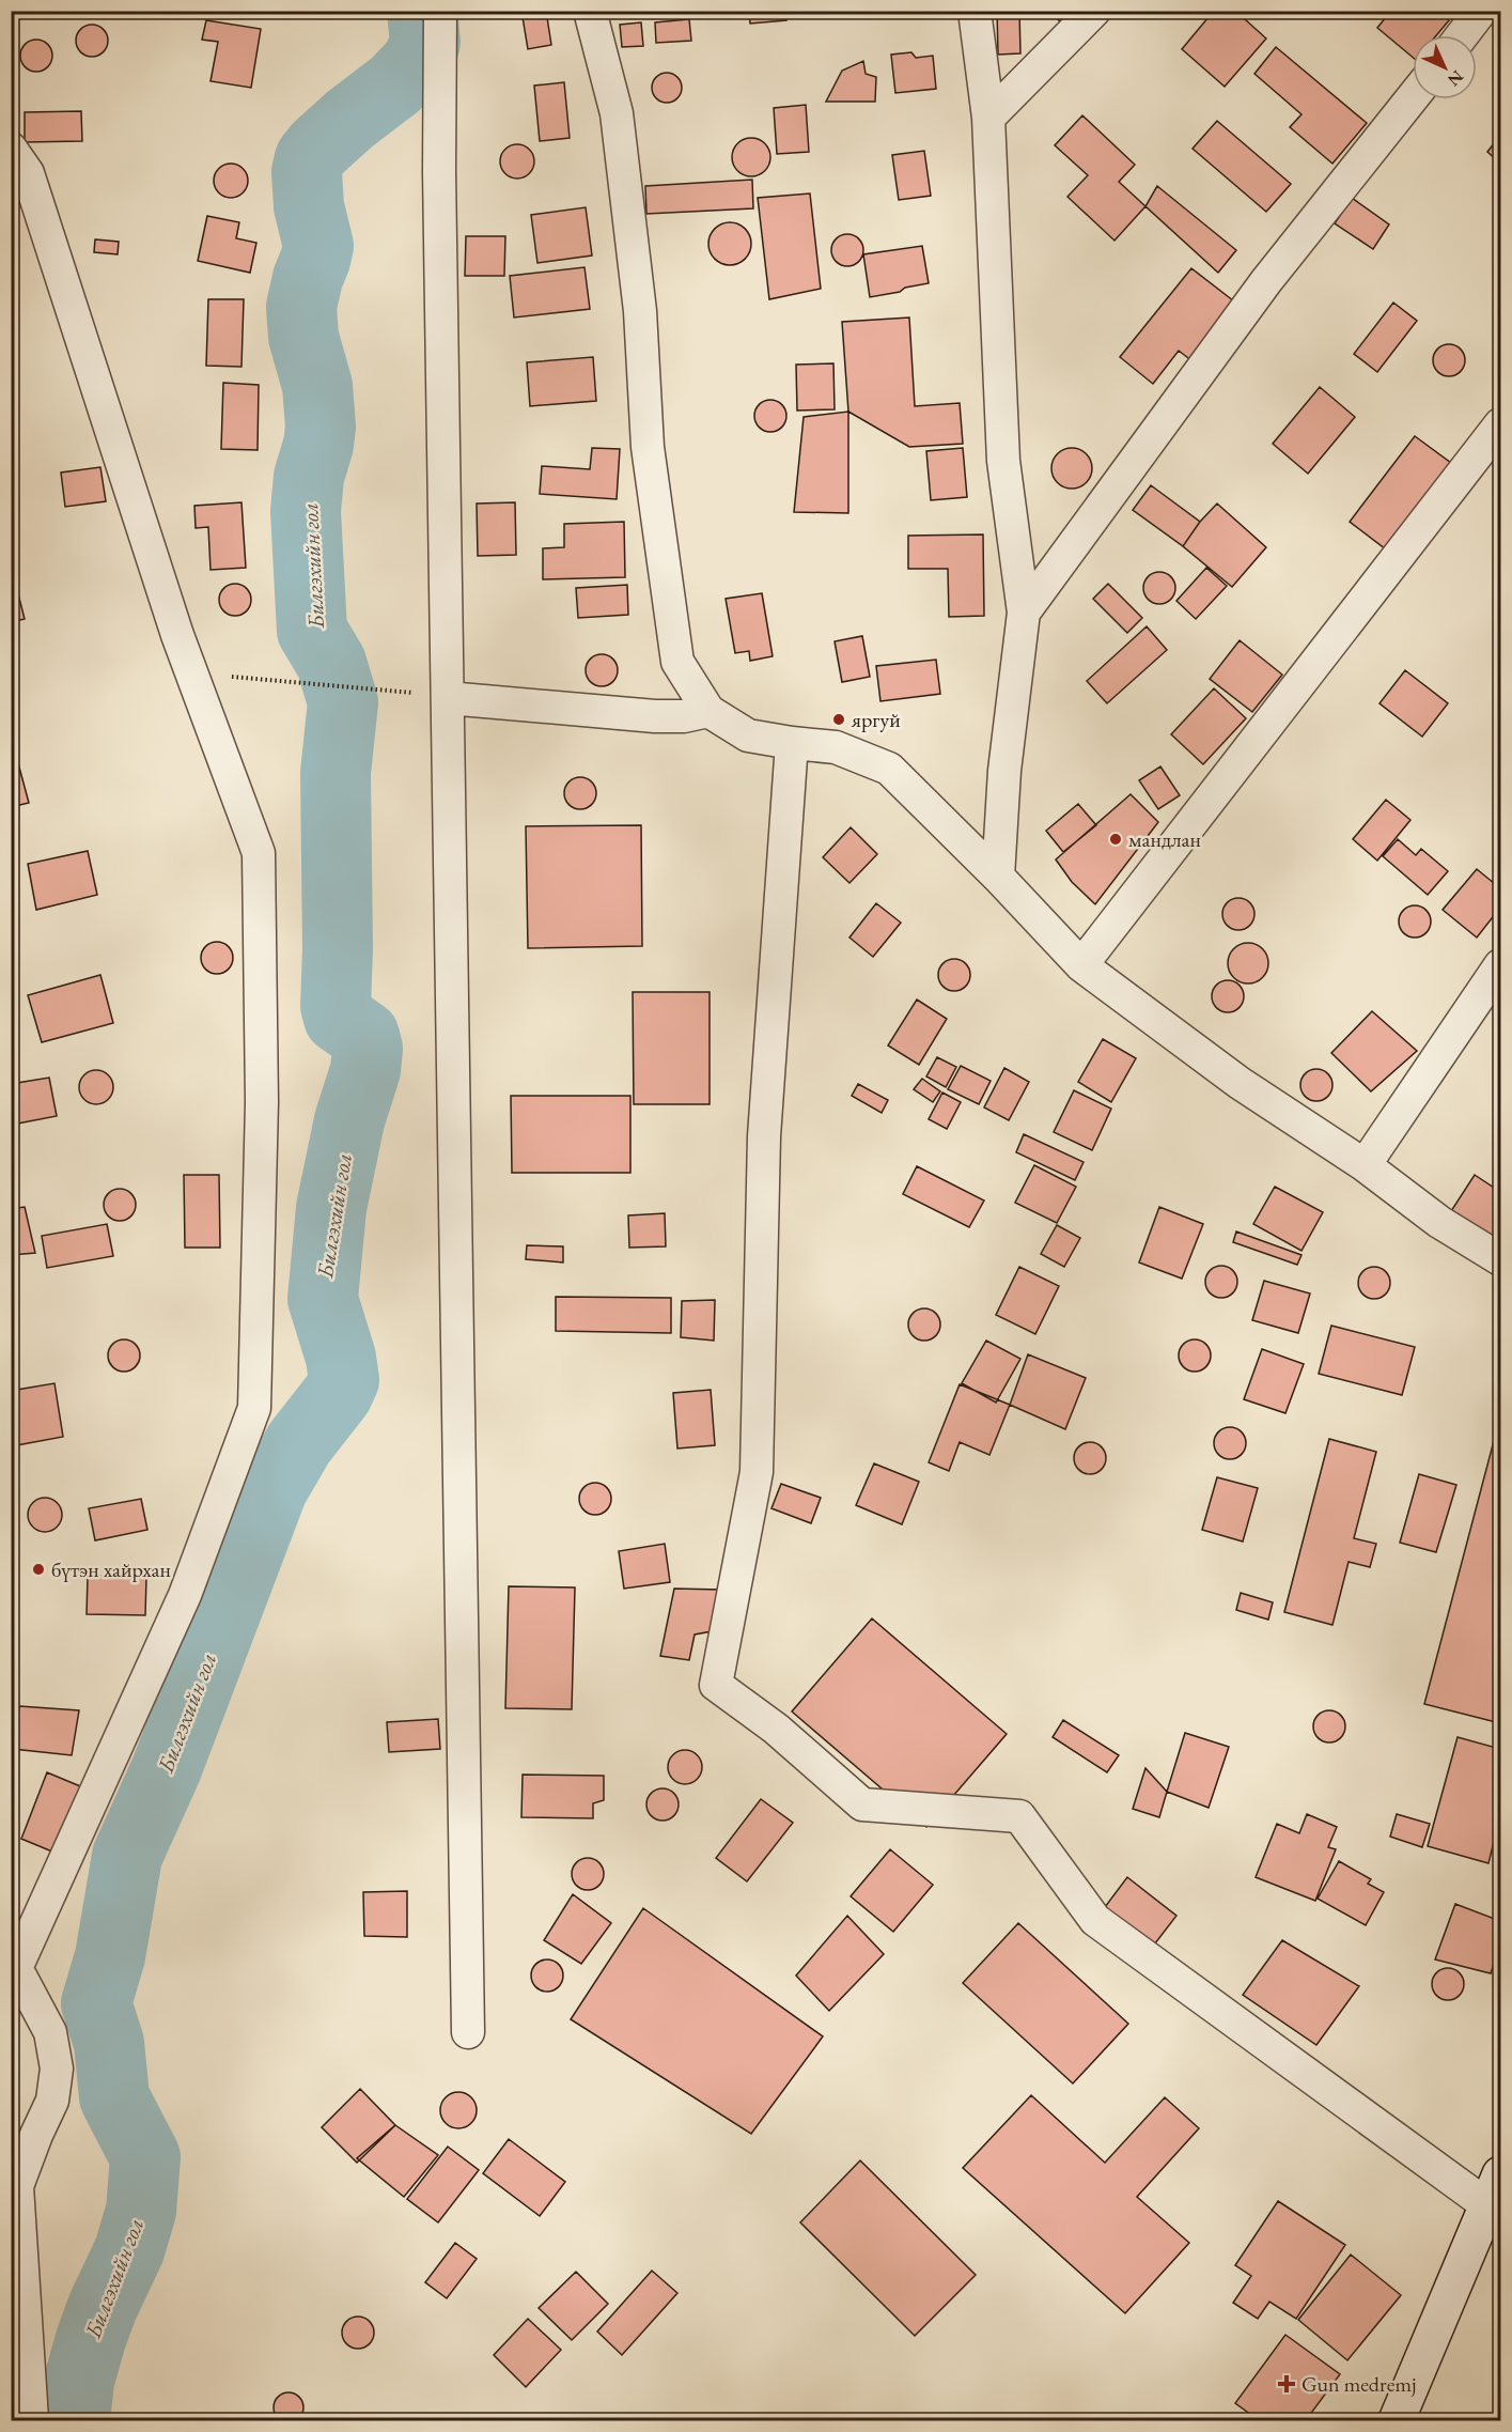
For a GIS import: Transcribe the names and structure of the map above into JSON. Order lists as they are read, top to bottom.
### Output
{
  "water": ["Билгэхийн гол"],
  "places": {
    "other": ["яргуй", "мандлан", "бүтэн хайрхан"],
    "health": ["Gun medremj"]
  },
  "north": "bottom right"
}
